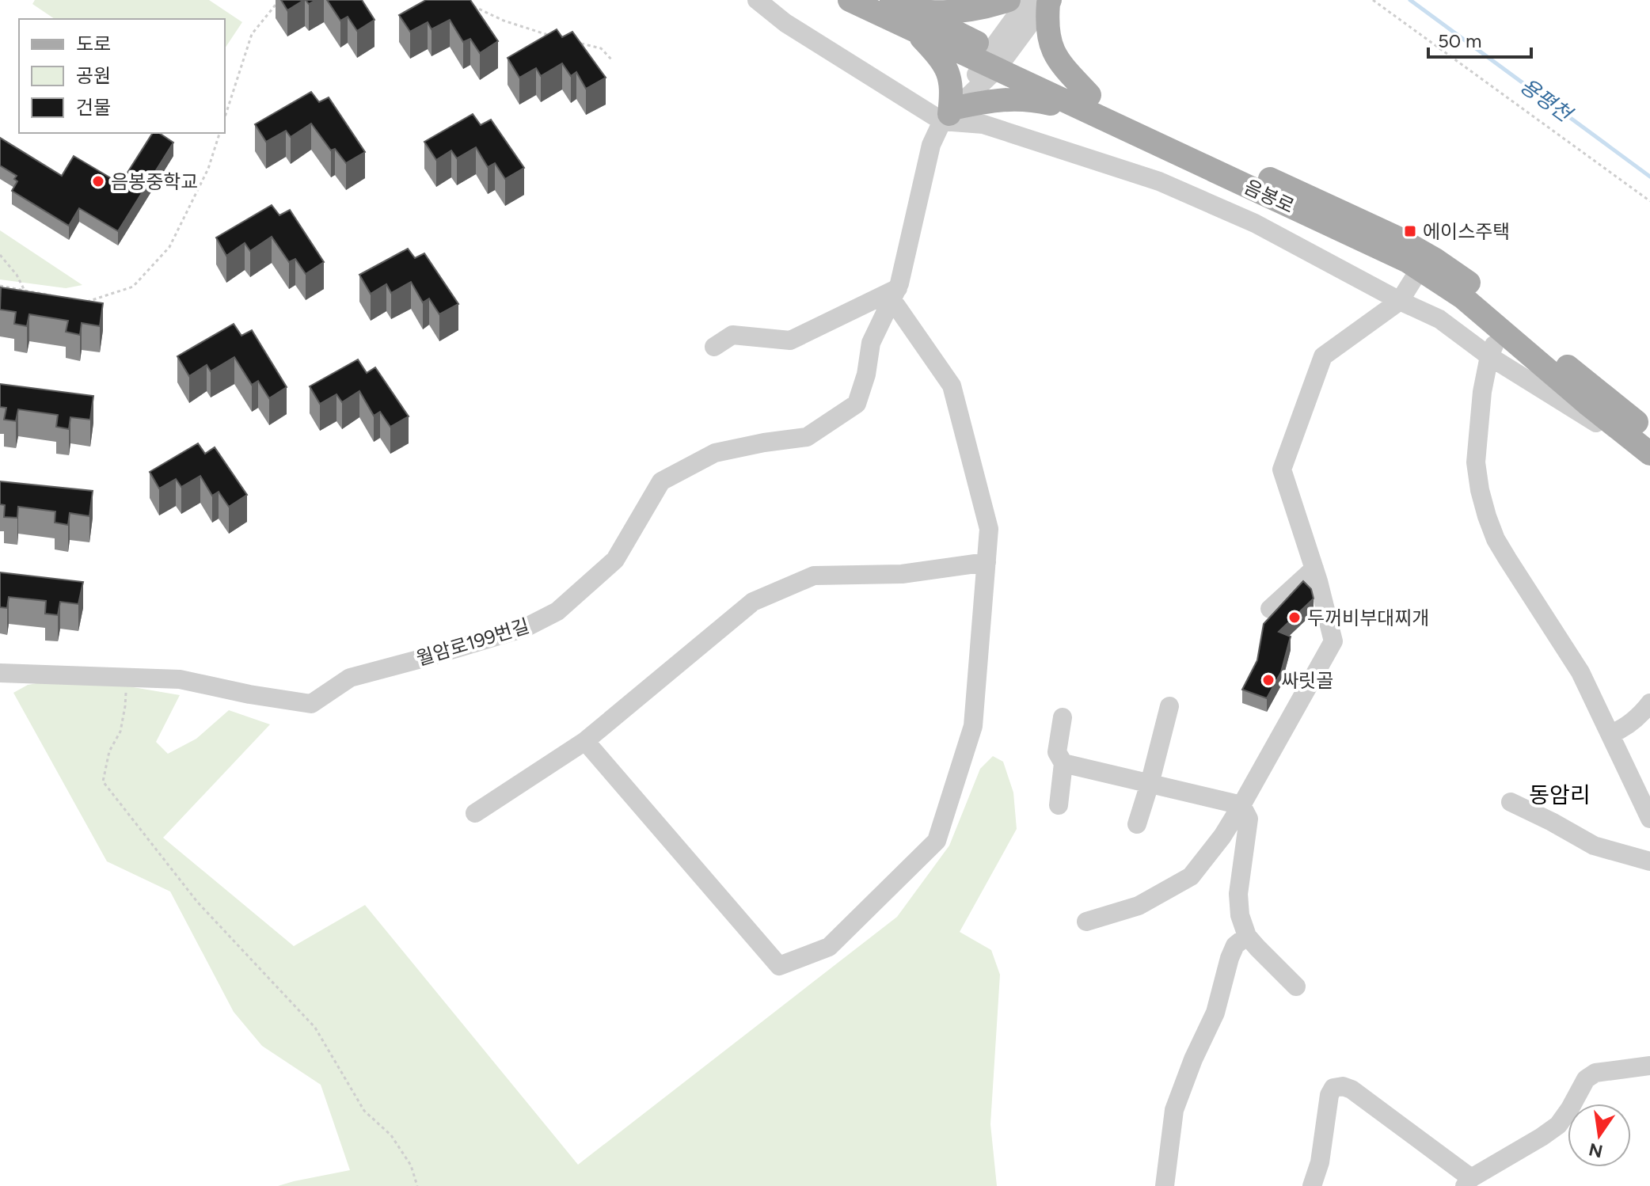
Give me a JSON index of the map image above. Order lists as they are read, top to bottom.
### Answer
{
  "streets": {
    "main road": ["음봉로"],
    "street": ["월암로199번길"]
  },
  "crossings": [
    ["음봉로", "월암로199번길"]
  ],
  "districts": ["동암리"],
  "water": ["용평천"],
  "places": {
    "other": ["음봉중학교", "두꺼비부대찌개", "싸릿골"],
    "transit": ["에이스주택"]
  },
  "legend": ["도로", "공원", "건물"],
  "scale_bar": "50 m",
  "north": "bottom"
}
